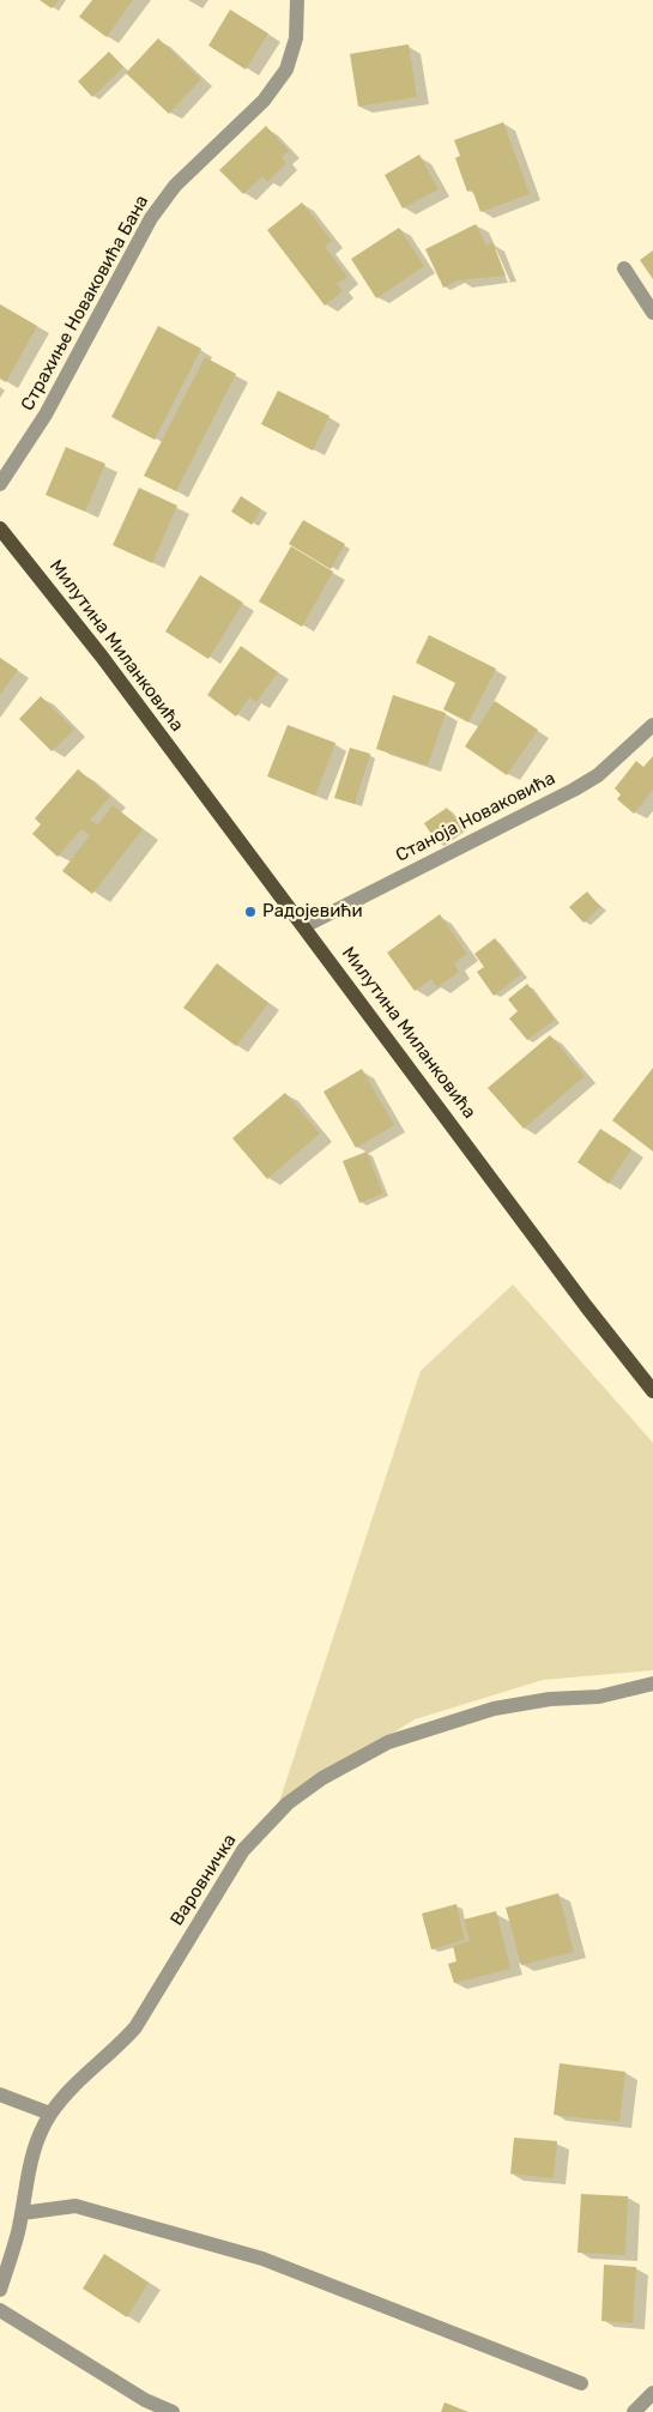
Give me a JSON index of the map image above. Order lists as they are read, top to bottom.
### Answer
{
  "streets": {
    "main road": ["Милутина Миланковића"],
    "street": ["Страхиње Новаковића Бана", "Станоја Новаковића", "Варовничка"]
  },
  "crossings": [
    ["Милутина Миланковића", "Станоја Новаковића"]
  ],
  "places": ["Радојевићи"]
}
